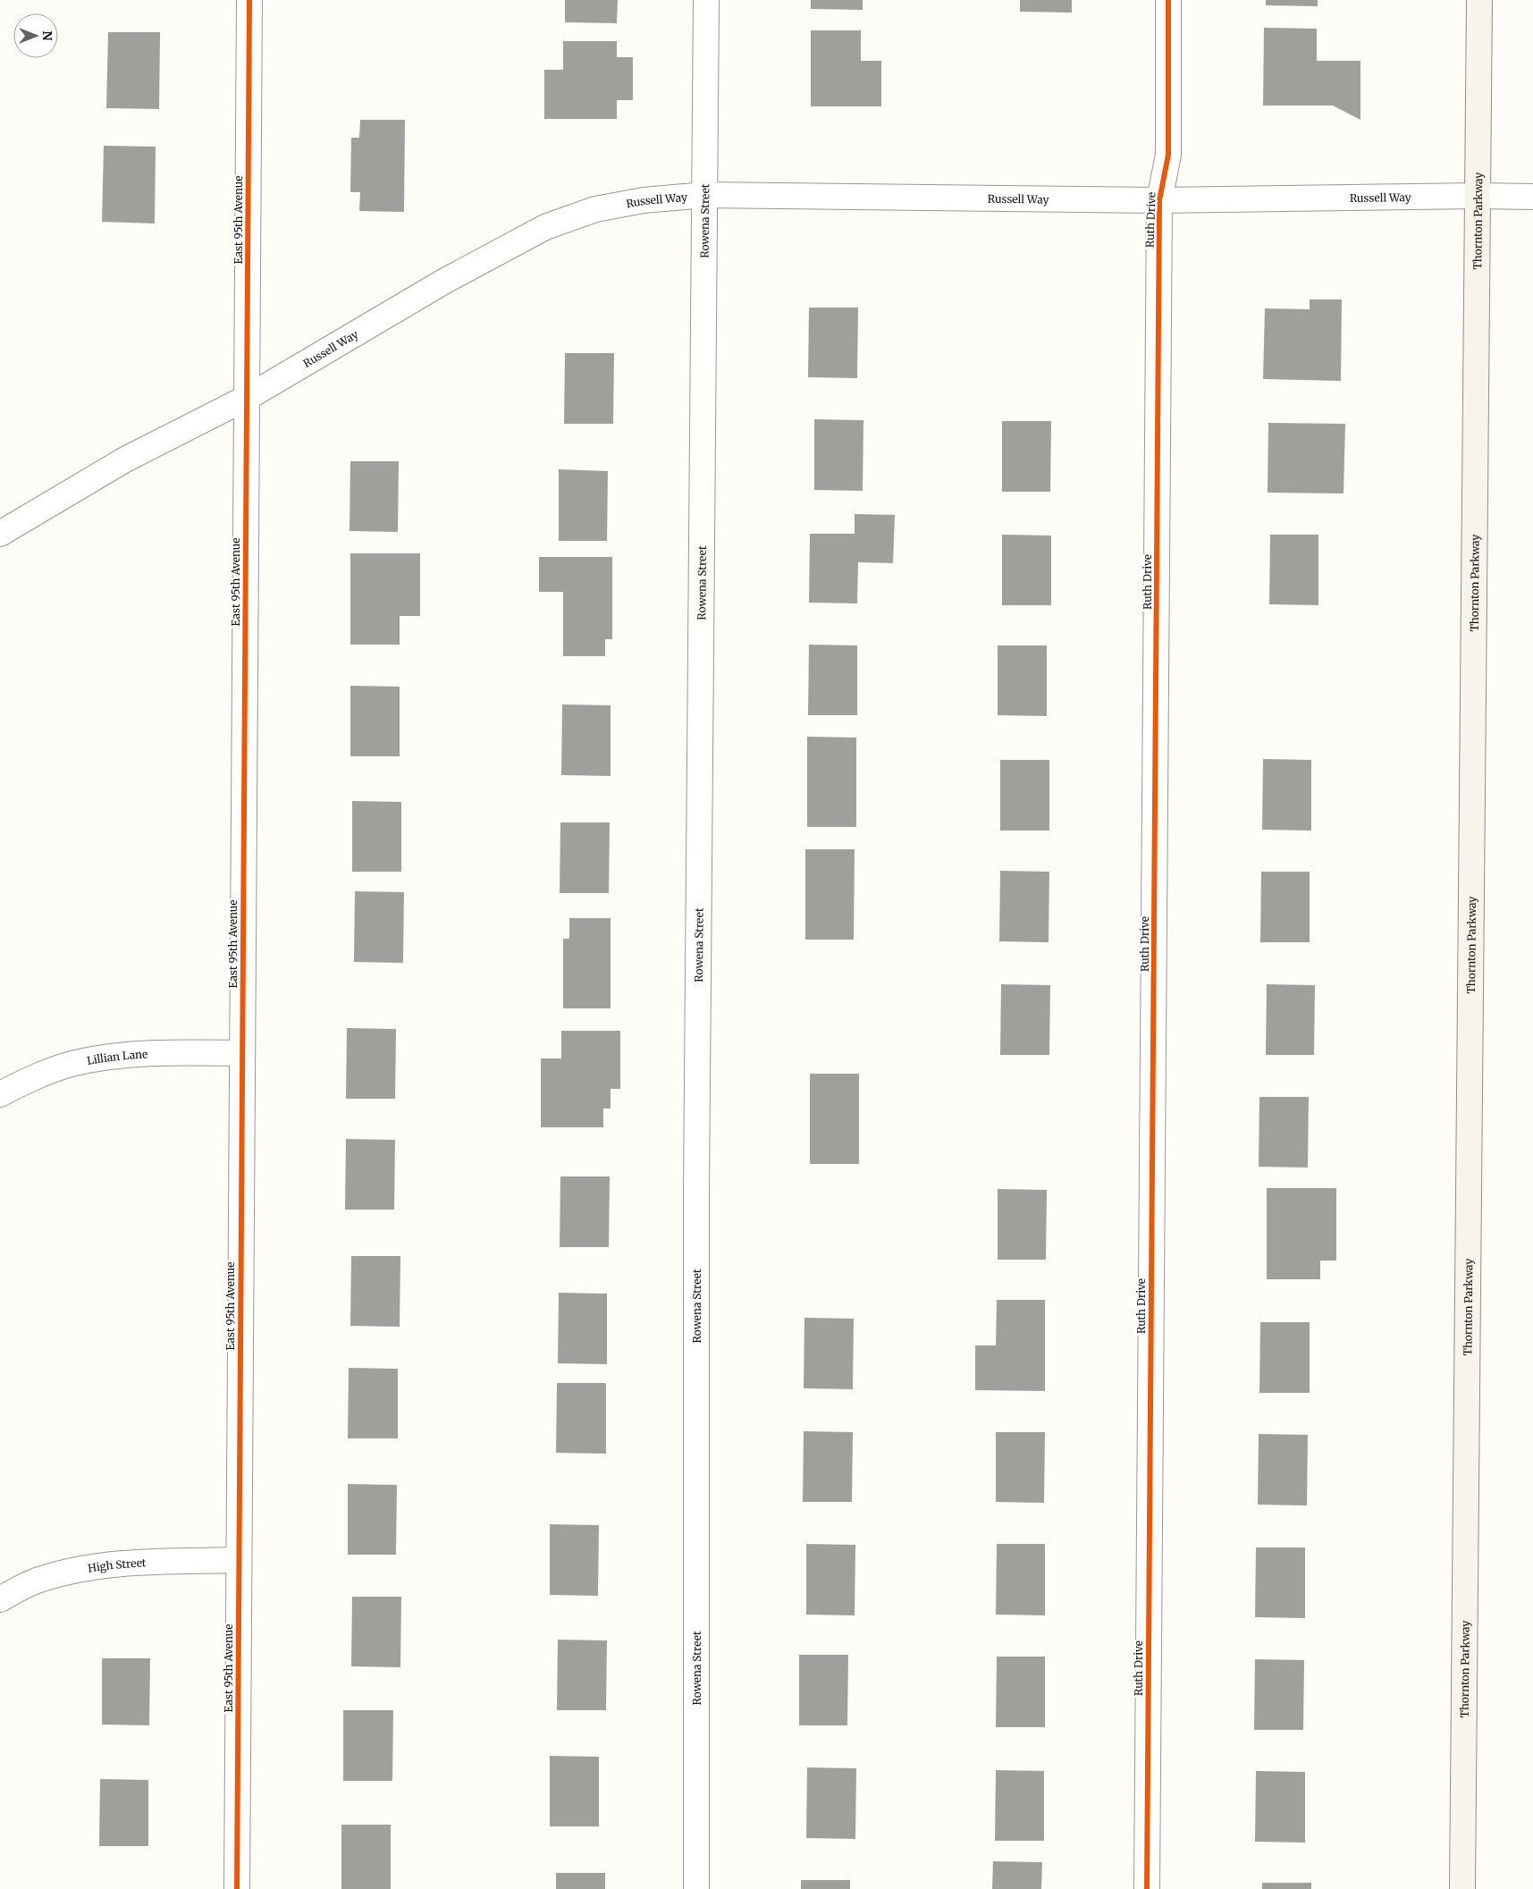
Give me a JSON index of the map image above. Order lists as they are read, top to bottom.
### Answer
{
  "streets": {
    "main road": ["Thornton Parkway"],
    "street": [
      "Russell Way",
      "East 95th Avenue",
      "Ruth Drive",
      "Rowena Street",
      "Lillian Lane",
      "High Street"
    ]
  },
  "crossings": [
    ["Russell Way", "East 95th Avenue"],
    ["Russell Way", "Ruth Drive"],
    ["Russell Way", "Rowena Street"],
    ["Russell Way", "Thornton Parkway"],
    ["East 95th Avenue", "Lillian Lane"],
    ["East 95th Avenue", "High Street"]
  ],
  "north": "right"
}
